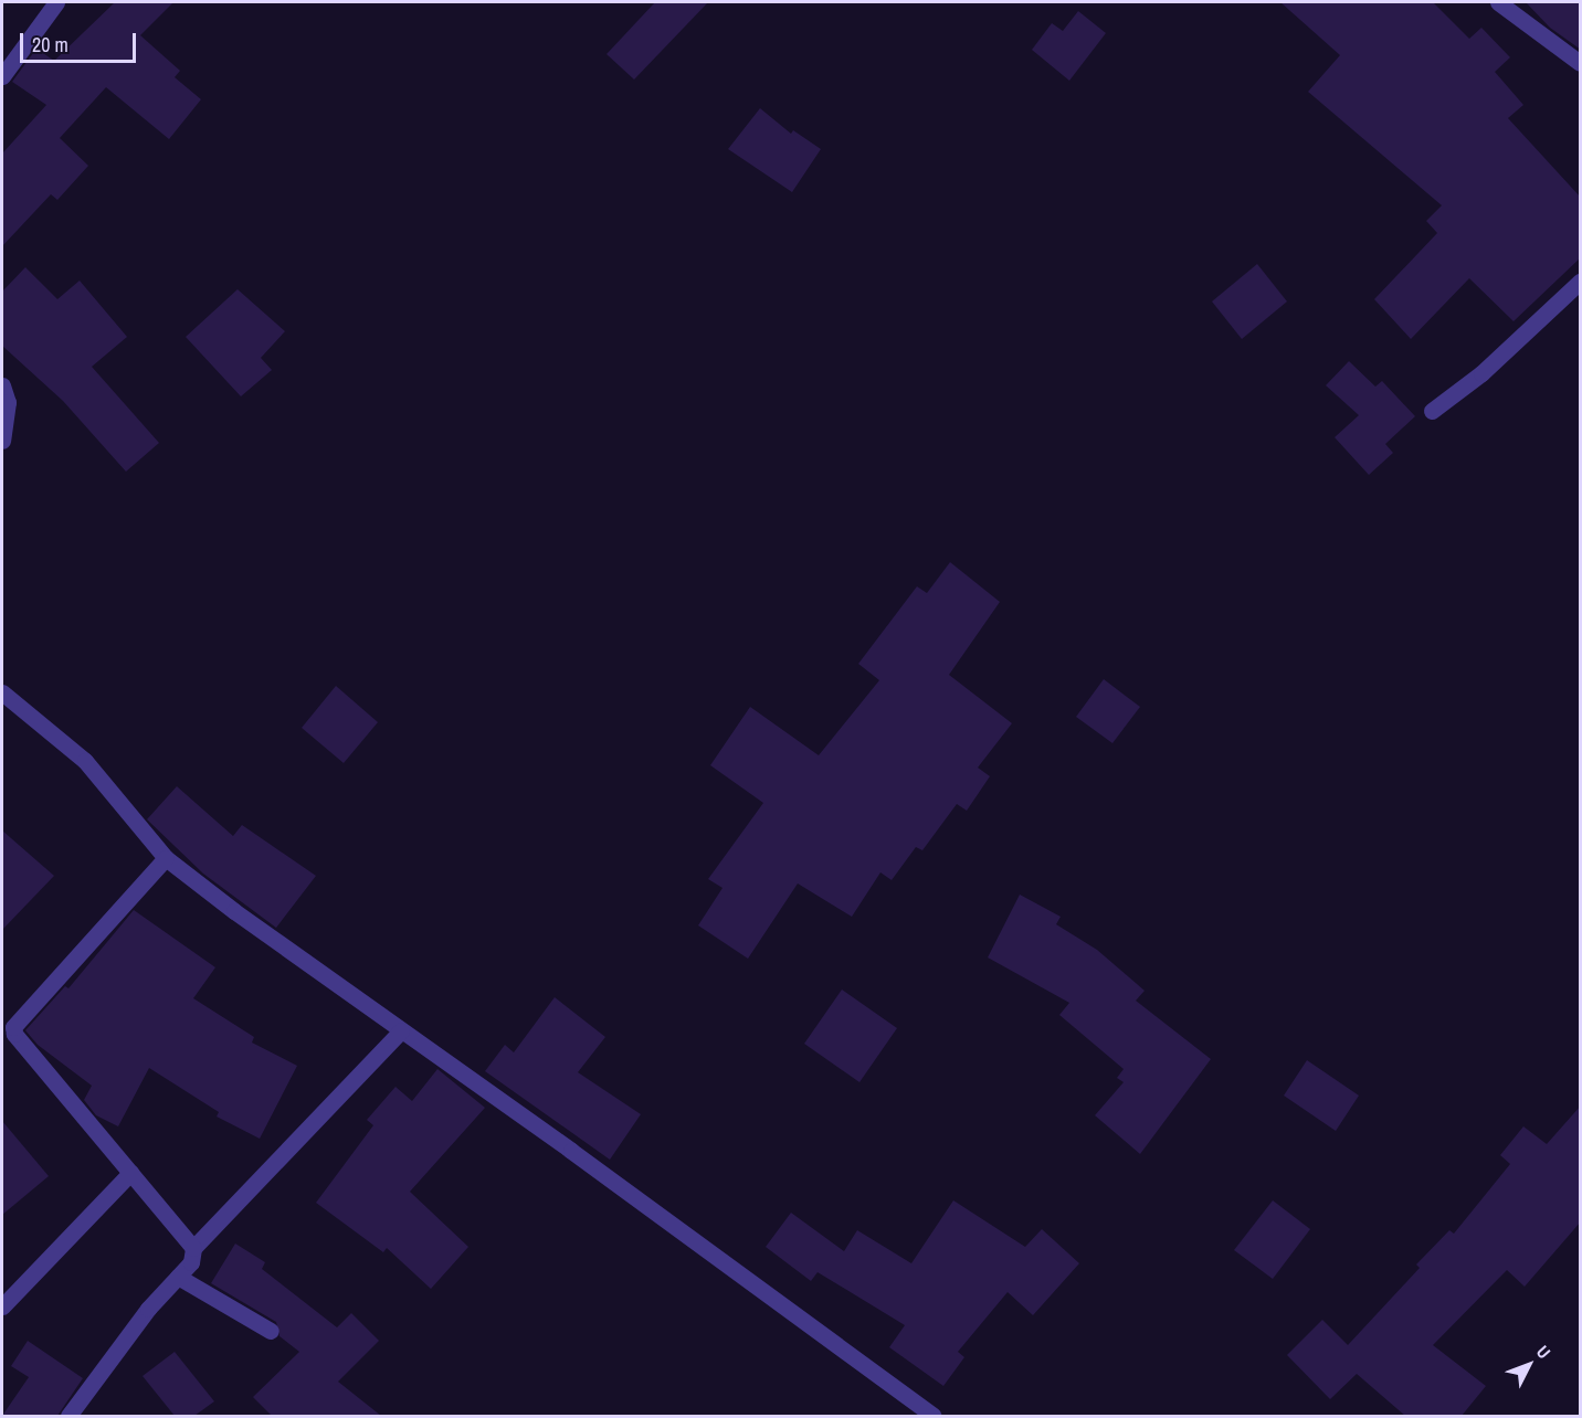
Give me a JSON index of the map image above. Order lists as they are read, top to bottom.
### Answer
{
  "scale_bar": "20 m",
  "north": "top right"
}
